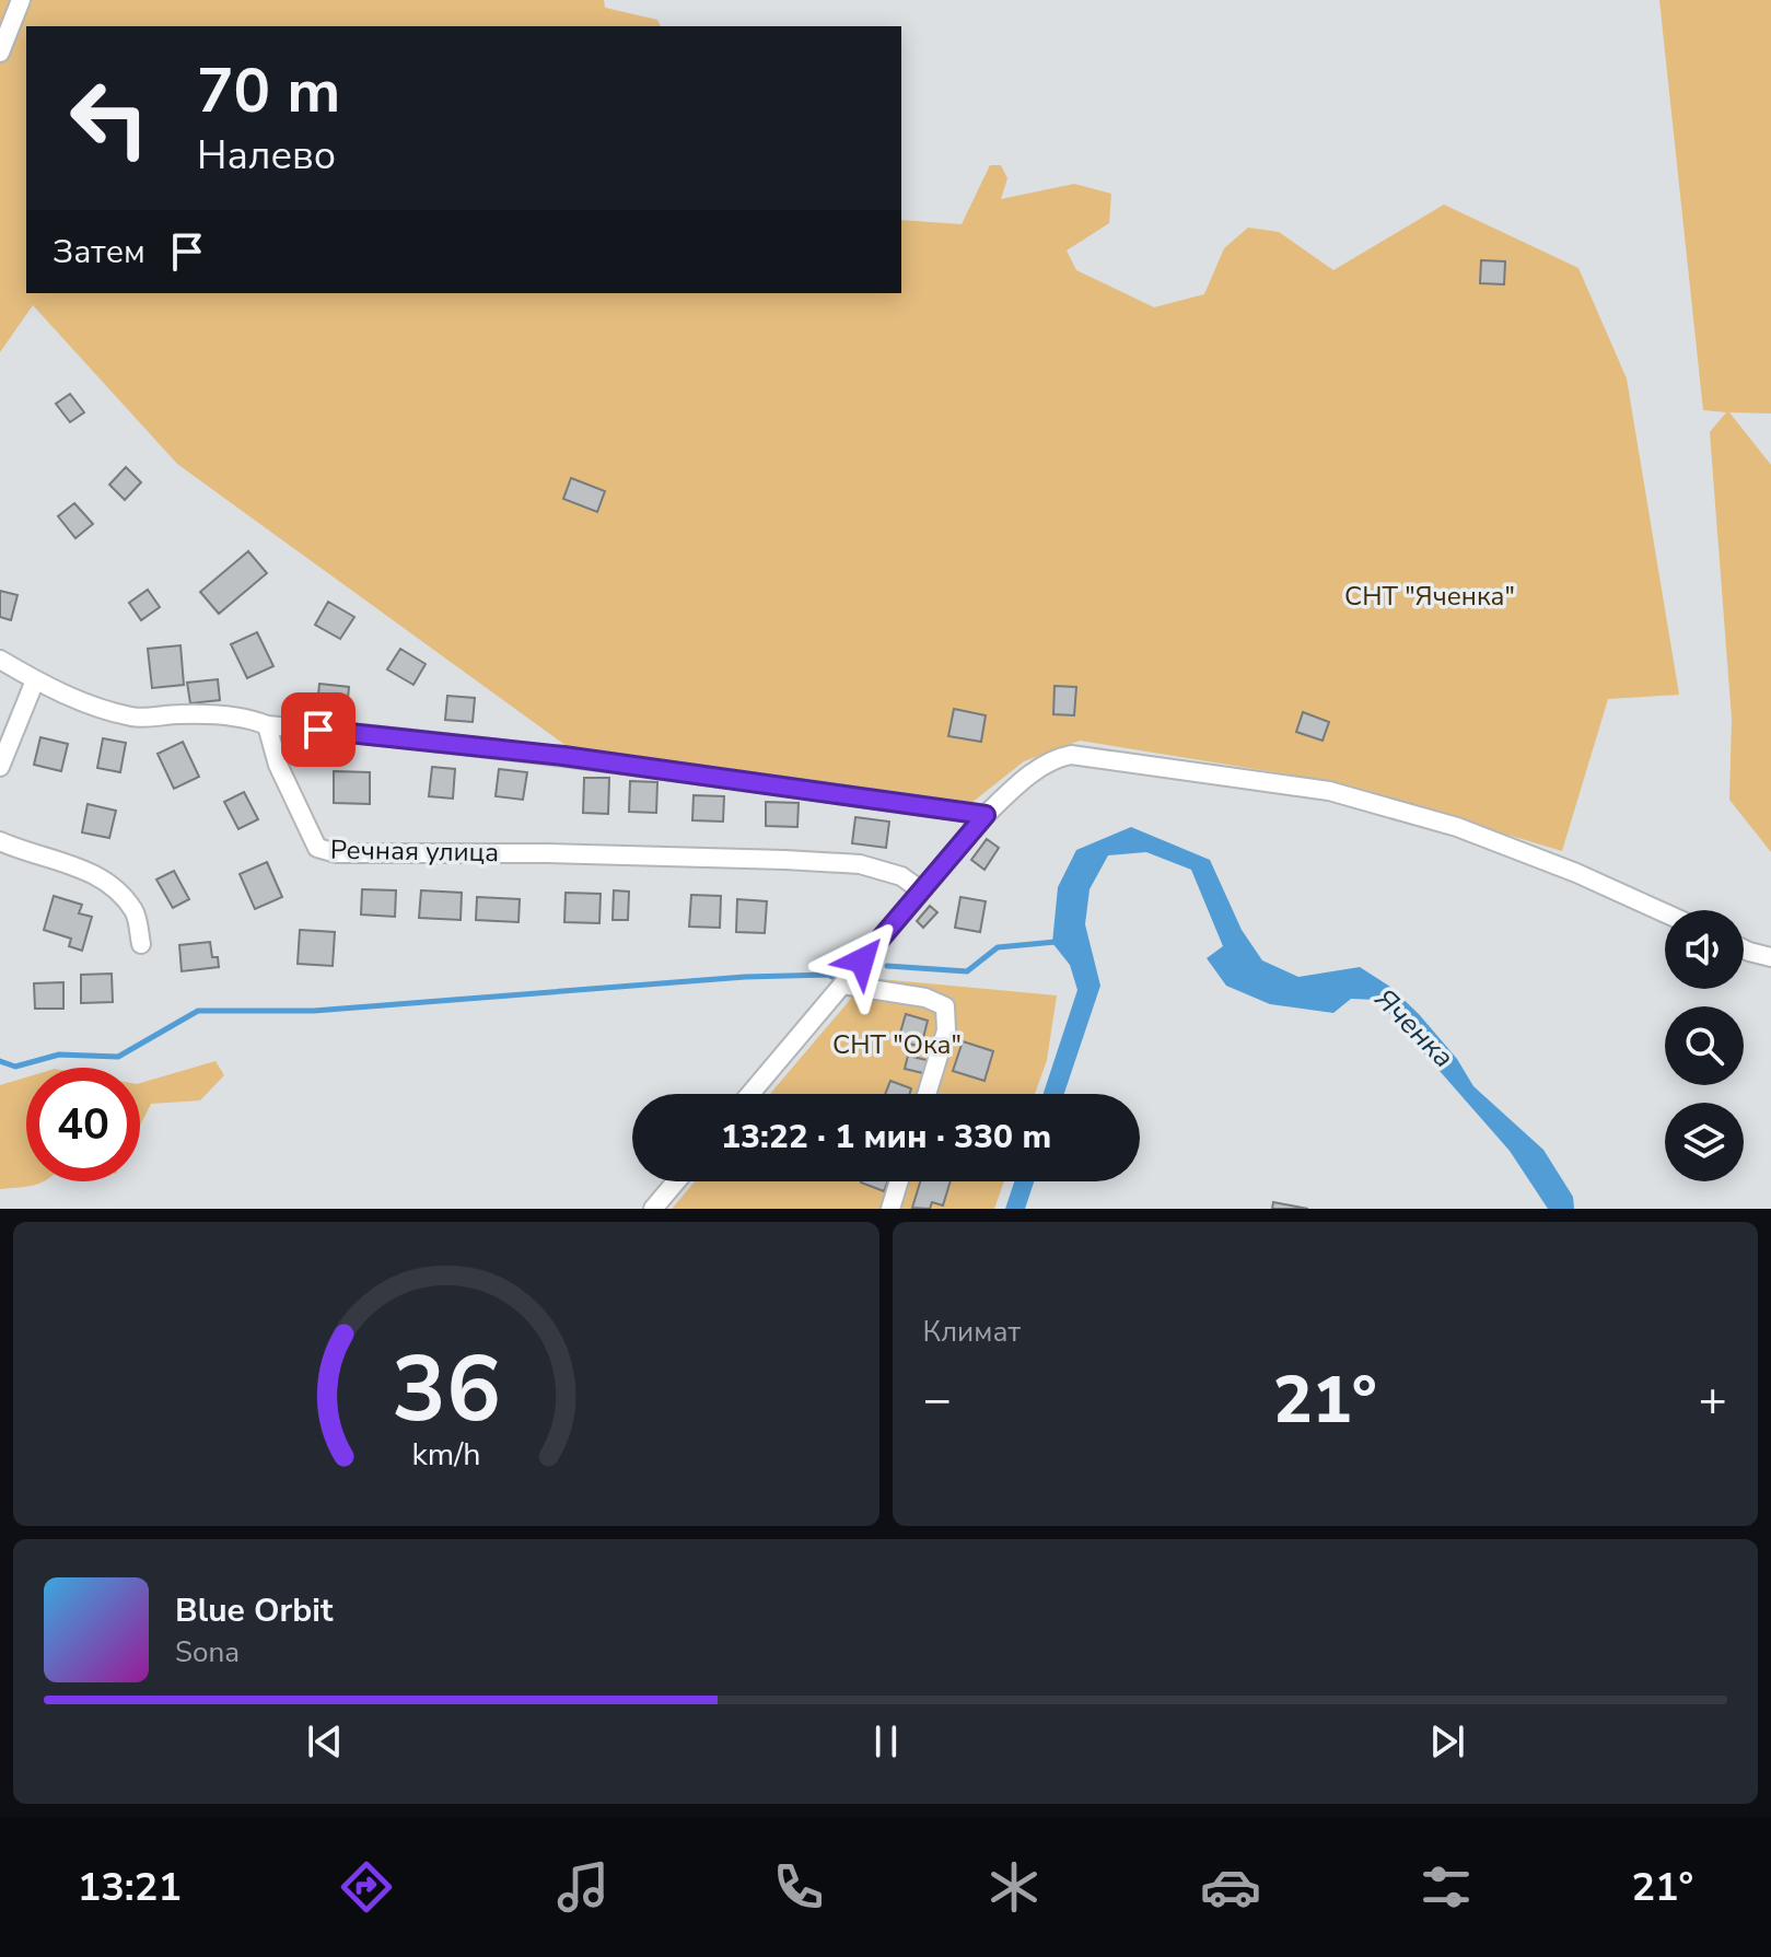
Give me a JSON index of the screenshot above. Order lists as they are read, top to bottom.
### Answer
{
  "streets": {
    "street": ["Речная улица"]
  },
  "water": ["Яченка"],
  "parks": ["СНТ \"Яченка\"", "СНТ \"Ока\""],
  "page": {
    "turn": ["70 m", "Налево"],
    "then": "Затем",
    "limit": "40",
    "trip": "13:22 · 1 мин · 330 m",
    "tile": "Климат",
    "heat": ["−", "21°", "+"],
    "song": ["Blue Orbit", "Sona"],
    "tabs": ["13:21", "21°"],
    "gauge": ["36", "km/h"]
  }
}
